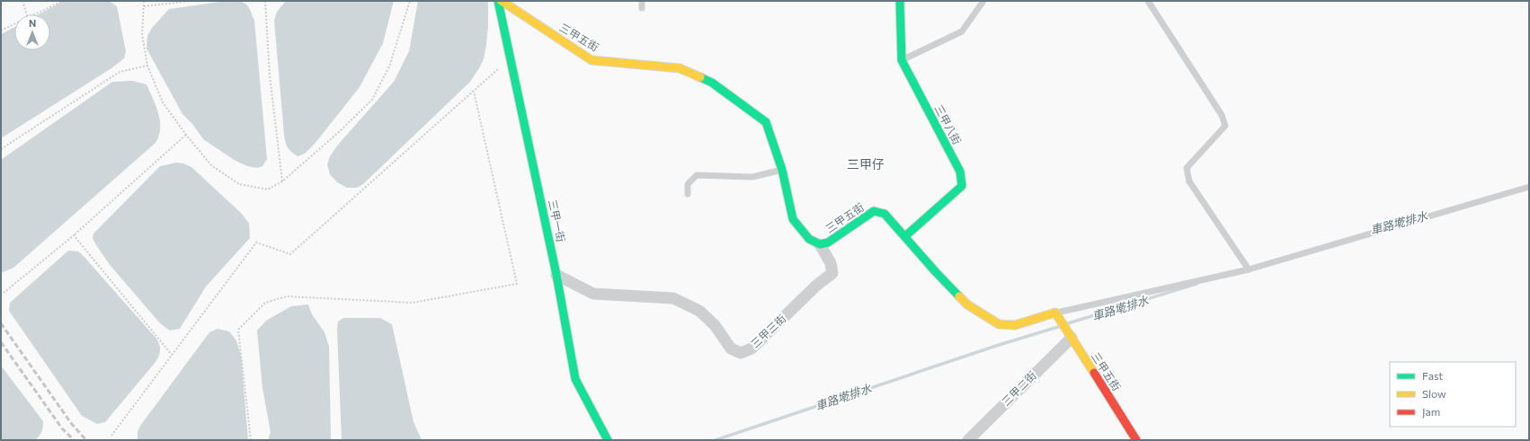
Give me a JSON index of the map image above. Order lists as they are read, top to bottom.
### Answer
{
  "streets": {
    "street": [
      "三甲五街",
      "三甲八街",
      "三甲一街",
      "三甲三街",
      "三甲二街"
    ]
  },
  "crossings": [
    ["三甲五街", "三甲八街"],
    ["三甲五街", "三甲三街"],
    ["三甲五街", "三甲二街"],
    ["三甲一街", "三甲三街"]
  ],
  "districts": ["三甲仔"],
  "water": ["車路墘排水"],
  "legend": ["Fast", "Slow", "Jam"],
  "north": "top"
}
